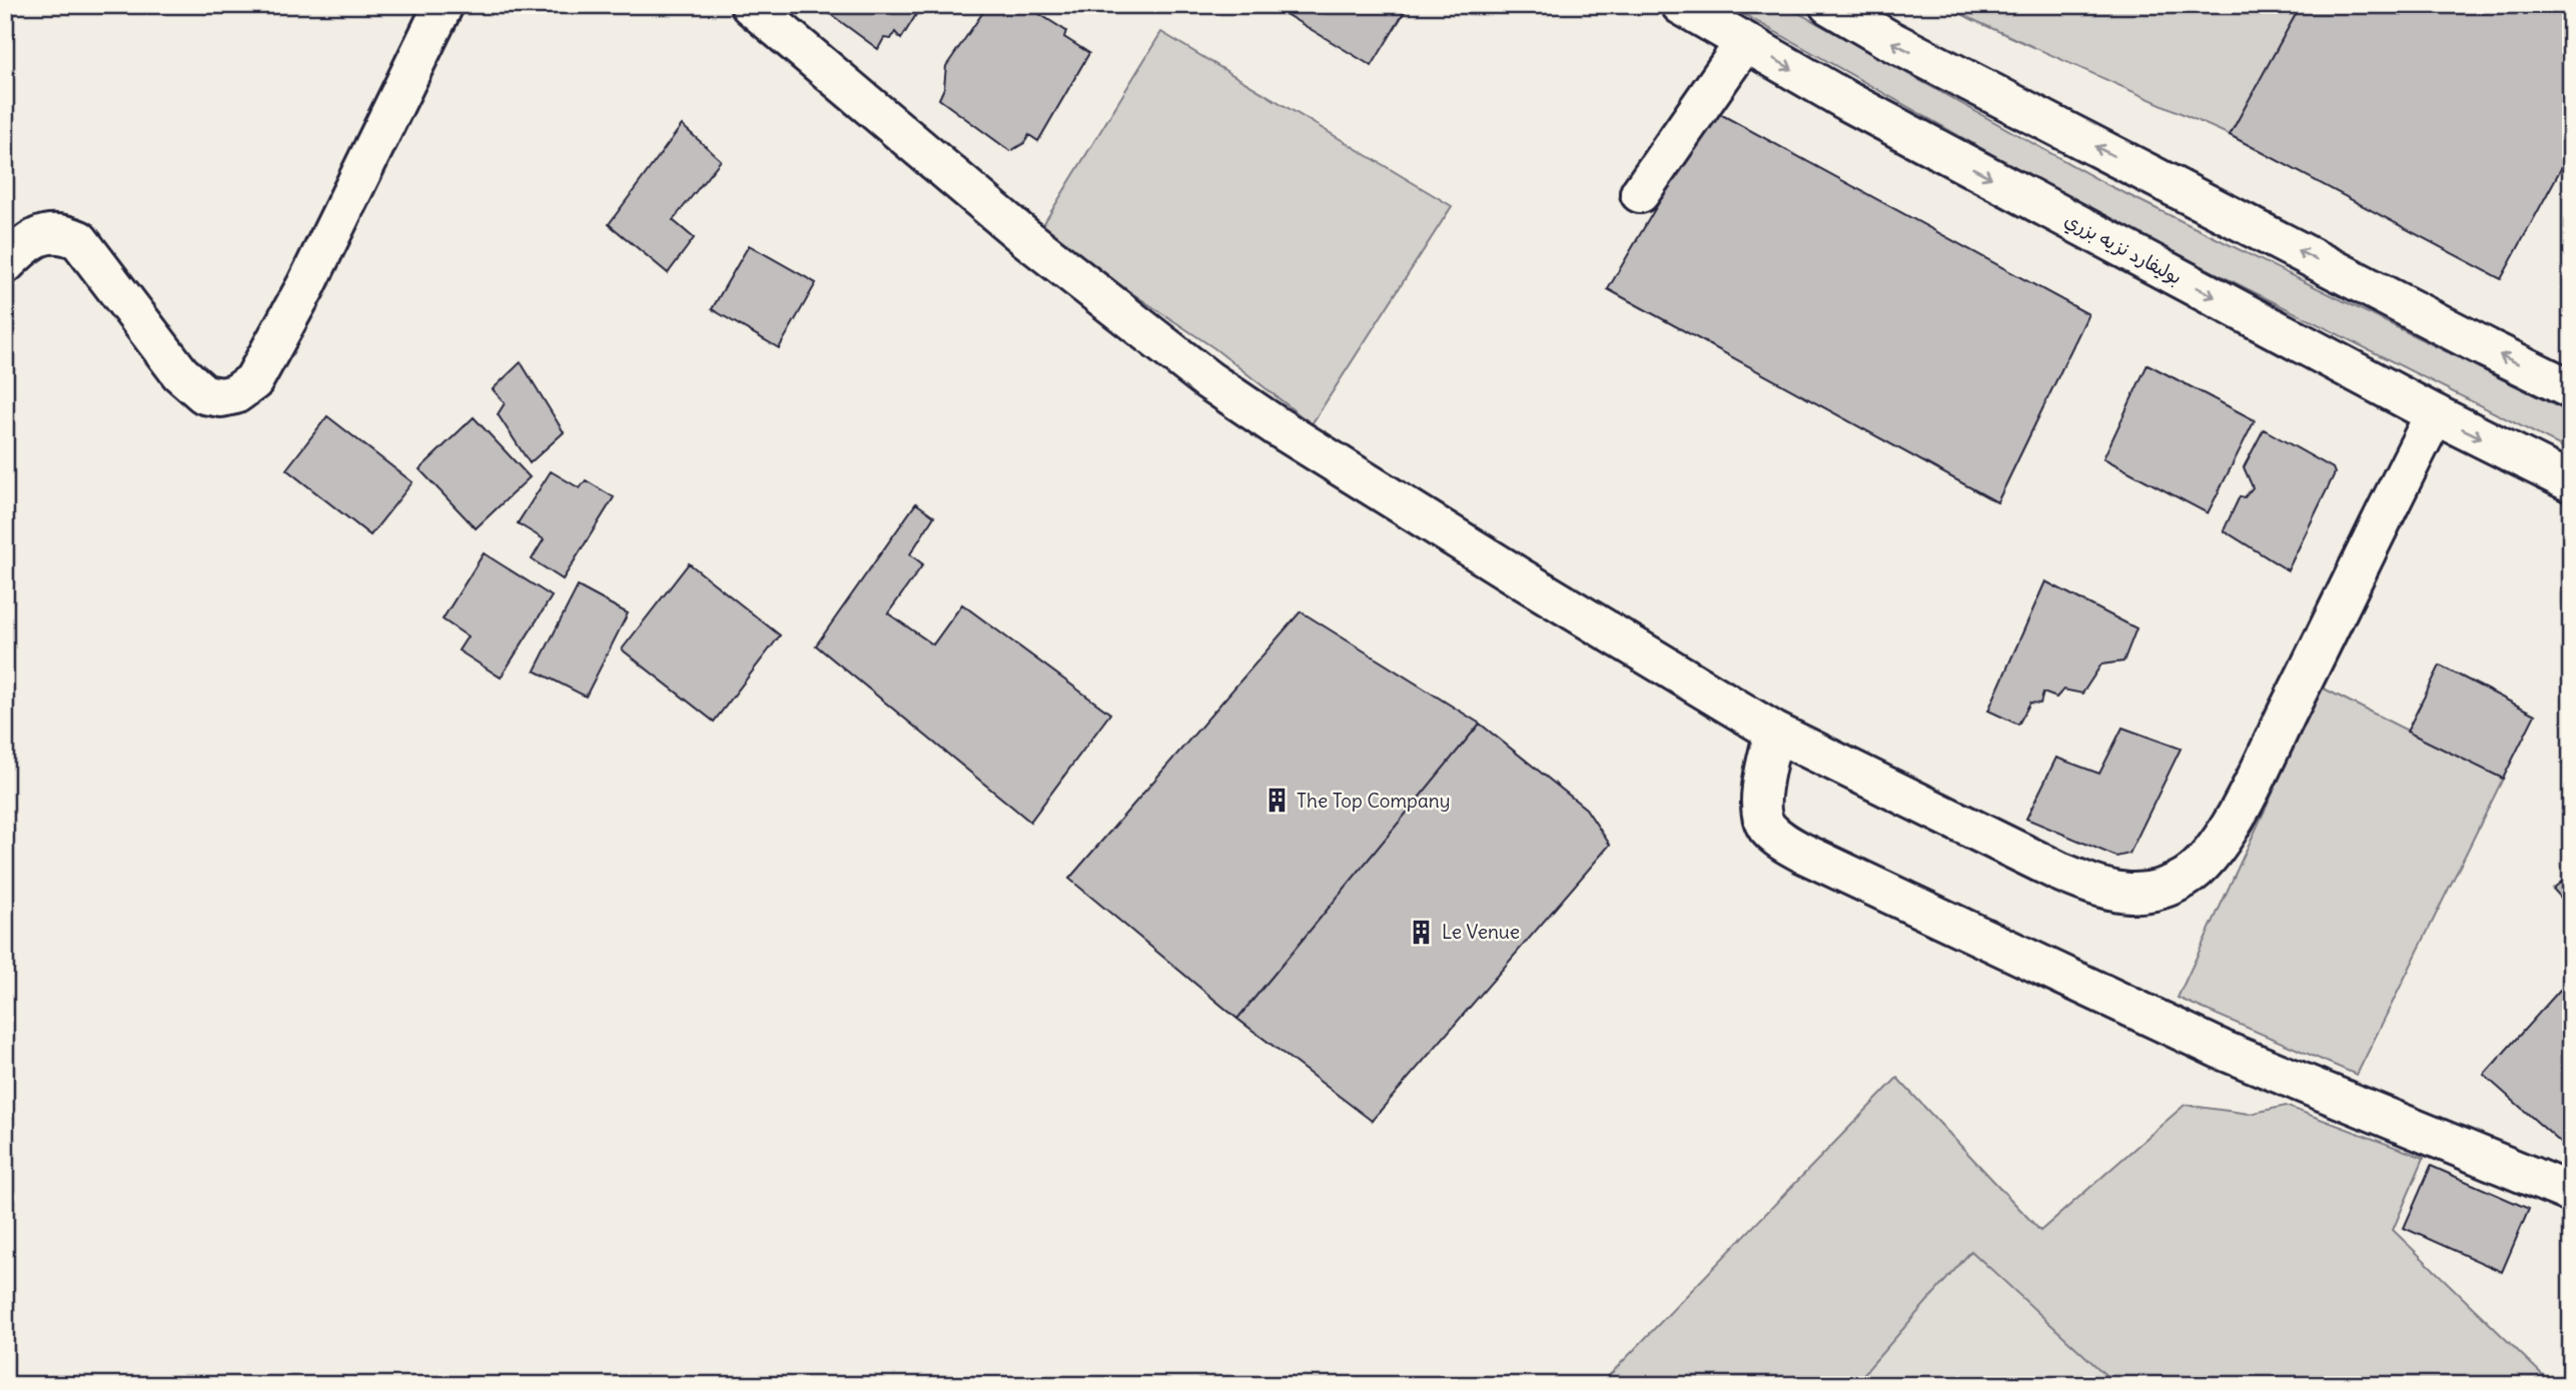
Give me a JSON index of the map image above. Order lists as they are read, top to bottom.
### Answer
{
  "streets": {
    "main road": ["بوليفارد نزيه بزري"]
  },
  "places": {
    "building": ["The Top Company", "Le Venue"]
  }
}
